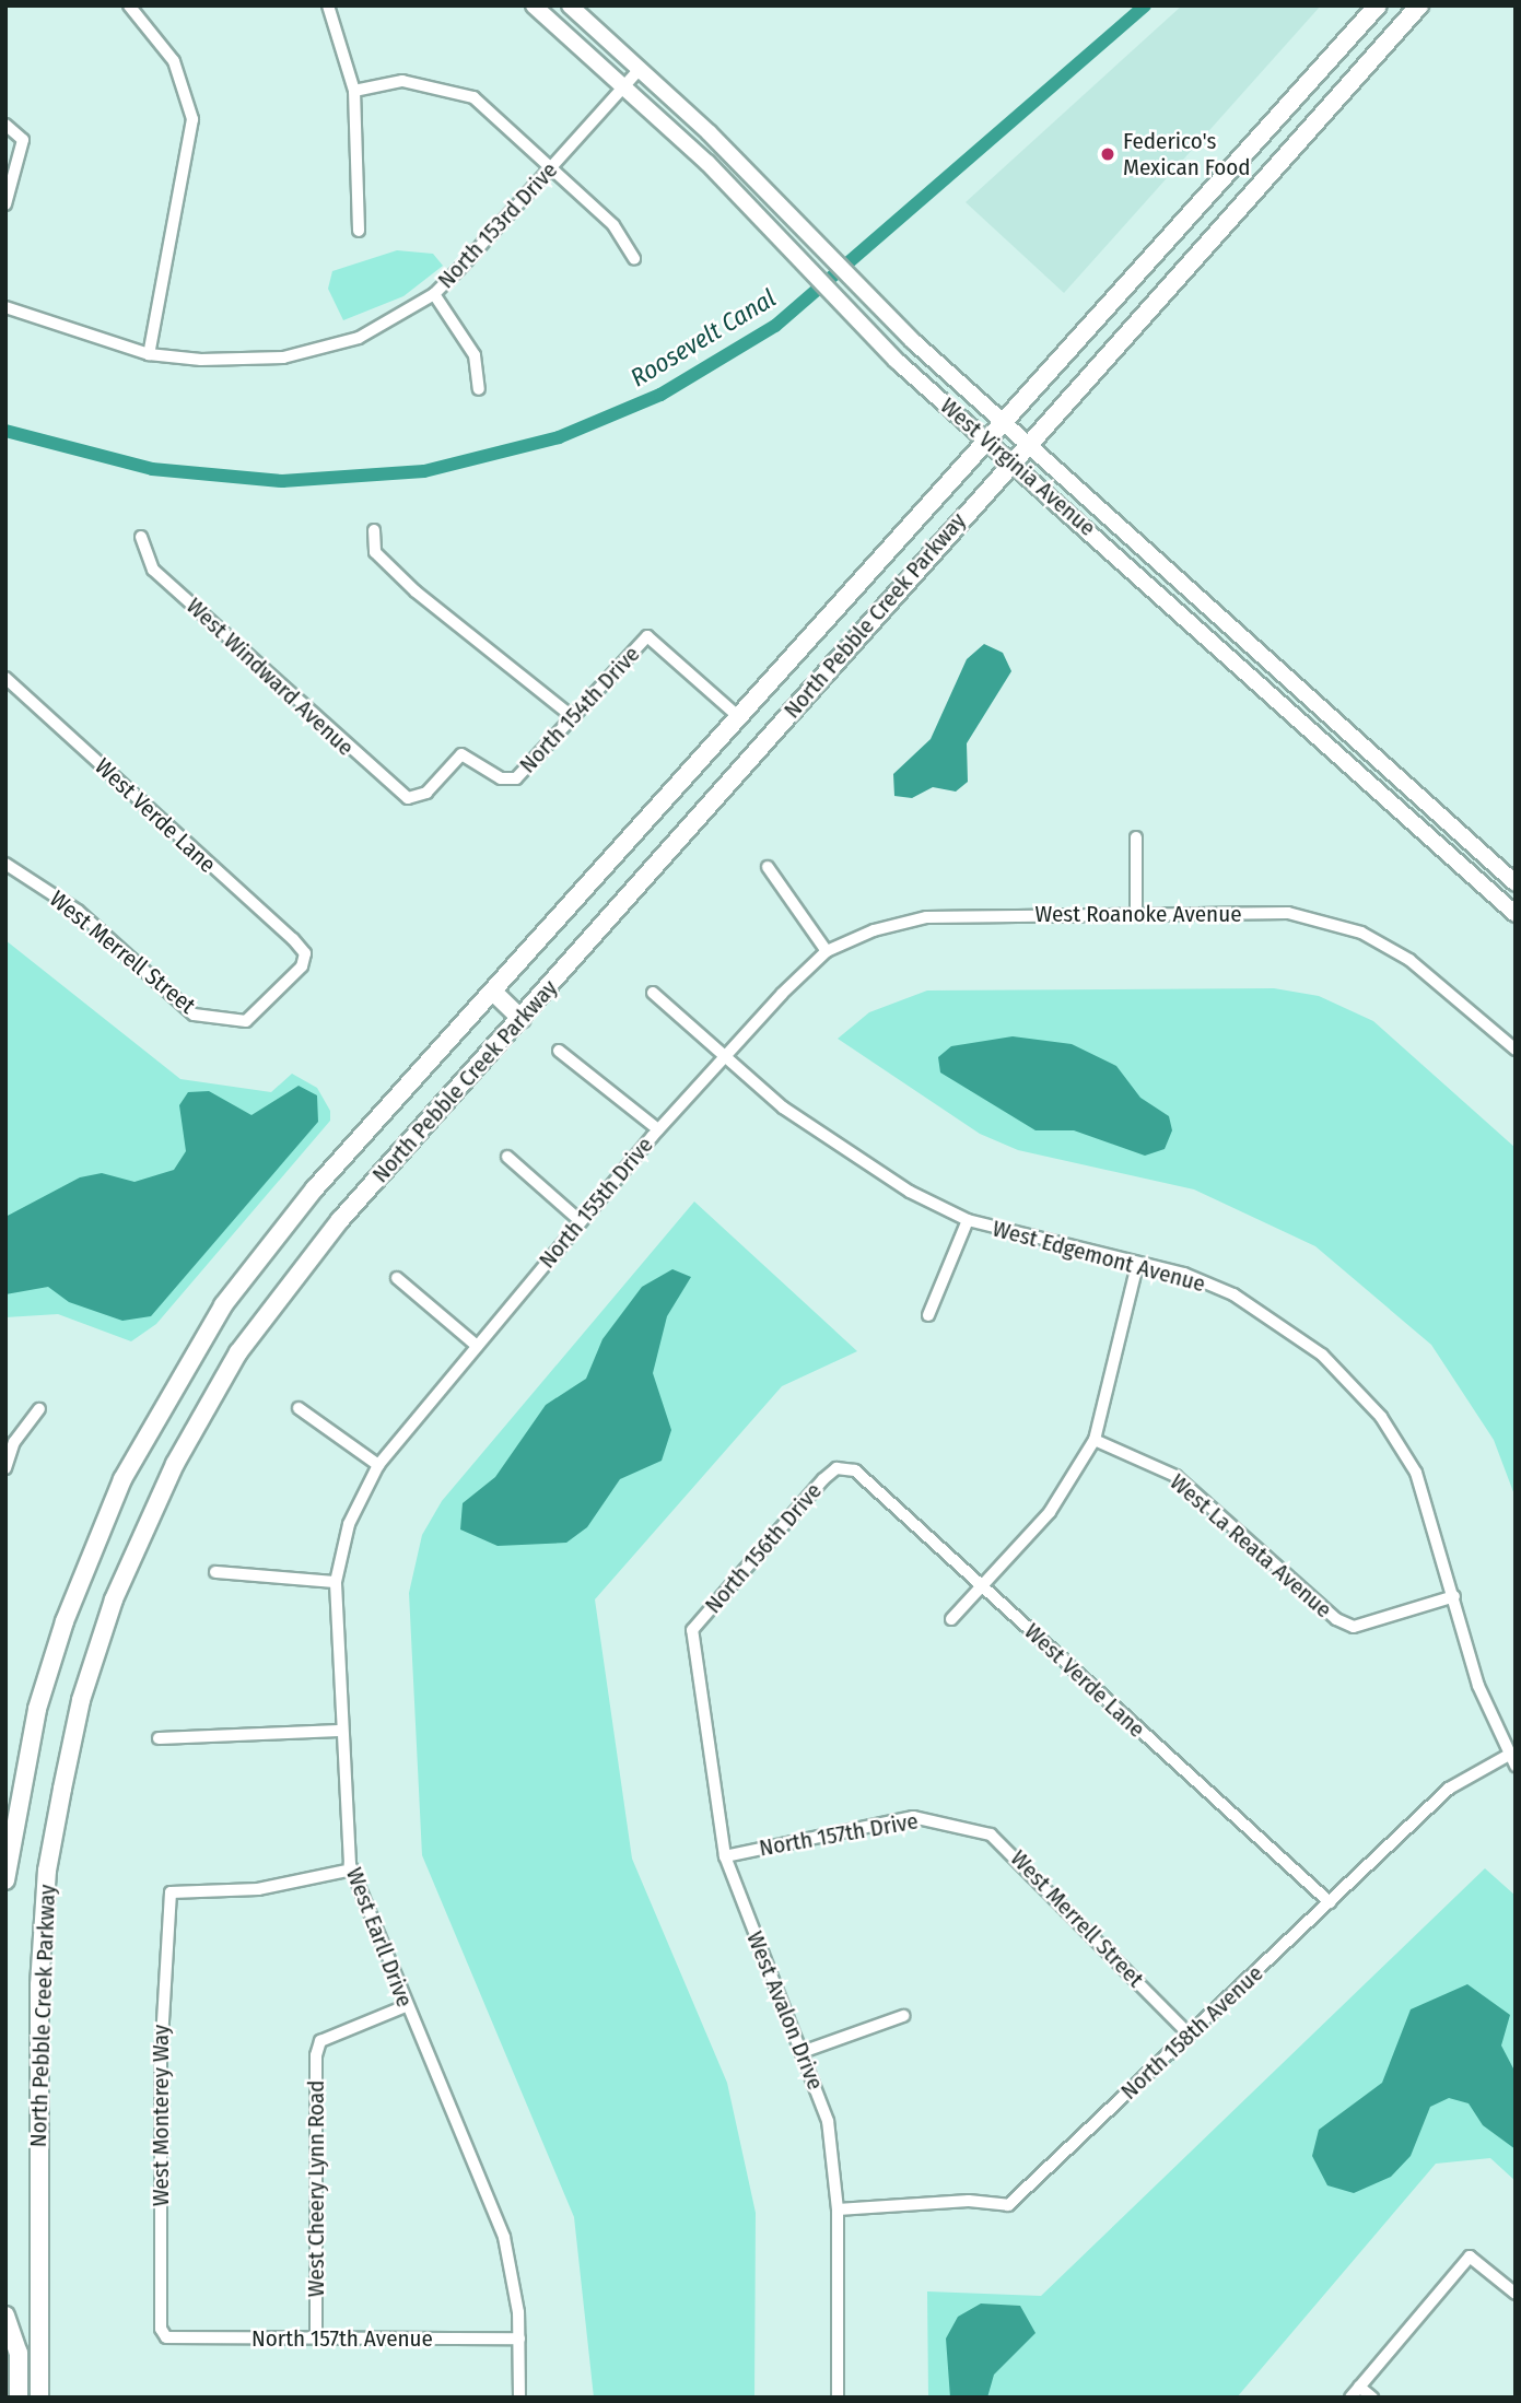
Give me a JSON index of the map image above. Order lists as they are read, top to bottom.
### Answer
{
  "streets": {
    "main road": ["West Virginia Avenue", "North Pebble Creek Parkway"],
    "street": [
      "North 153rd Drive",
      "West Windward Avenue",
      "North 154th Drive",
      "West Verde Lane",
      "West Roanoke Avenue",
      "West Merrell Street",
      "North 155th Drive",
      "West Edgemont Avenue",
      "West La Reata Avenue",
      "North 156th Drive",
      "North 157th Drive",
      "West Earll Drive",
      "West Avalon Drive",
      "North 158th Avenue",
      "West Monterey Way",
      "West Cheery Lynn Road",
      "North 157th Avenue"
    ]
  },
  "crossings": [
    ["North 153rd Drive", "West Virginia Avenue"],
    ["West Virginia Avenue", "North Pebble Creek Parkway"],
    ["North Pebble Creek Parkway", "North 154th Drive"],
    ["West Windward Avenue", "North 154th Drive"],
    ["West Verde Lane", "West Merrell Street"],
    ["West Verde Lane", "North 156th Drive"],
    ["West Verde Lane", "North 158th Avenue"],
    ["West Roanoke Avenue", "North 155th Drive"],
    ["West Merrell Street", "North 157th Drive"],
    ["West Merrell Street", "North 158th Avenue"],
    ["North 155th Drive", "West Edgemont Avenue"],
    ["North 155th Drive", "West Earll Drive"],
    ["West Edgemont Avenue", "West La Reata Avenue"],
    ["West Edgemont Avenue", "North 158th Avenue"],
    ["North 156th Drive", "West Avalon Drive"],
    ["North 157th Drive", "West Avalon Drive"],
    ["West Earll Drive", "West Monterey Way"],
    ["West Earll Drive", "West Cheery Lynn Road"],
    ["West Earll Drive", "North 157th Avenue"],
    ["West Avalon Drive", "North 158th Avenue"],
    ["West Monterey Way", "North 157th Avenue"],
    ["West Cheery Lynn Road", "North 157th Avenue"]
  ],
  "water": ["Roosevelt Canal"],
  "places": ["Federico's Mexican Food"]
}
